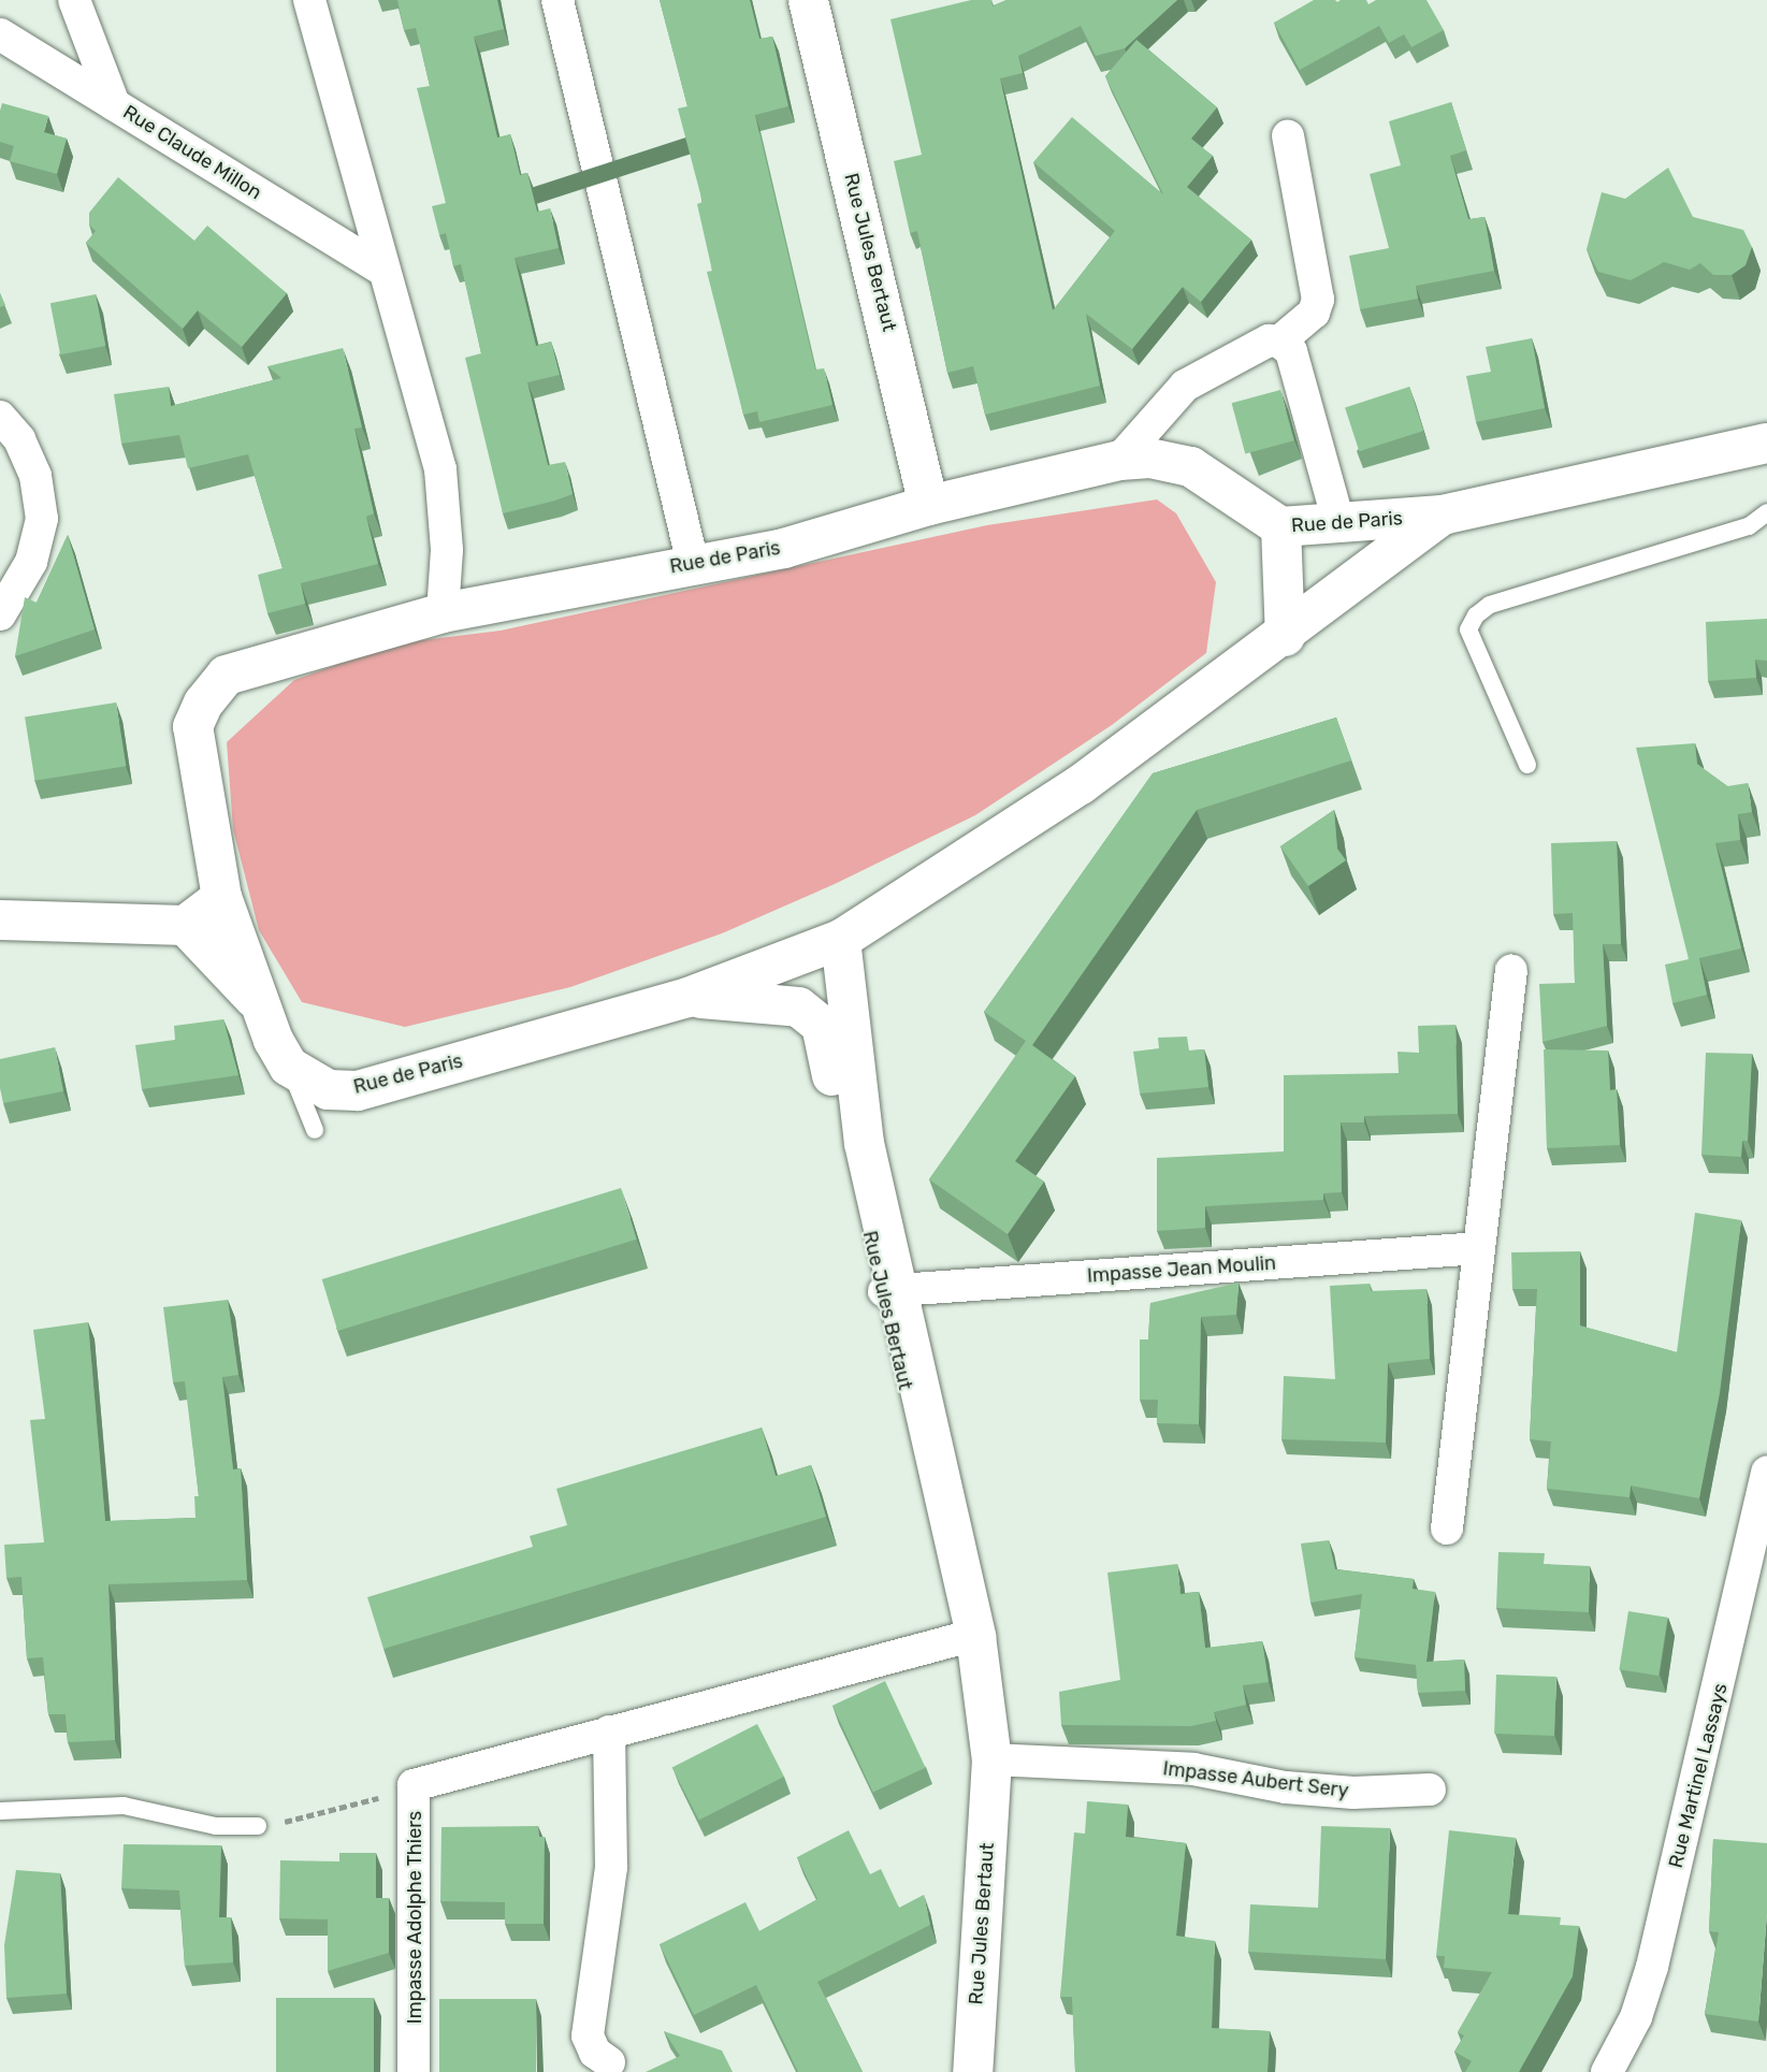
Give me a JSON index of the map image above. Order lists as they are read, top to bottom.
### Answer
{
  "streets": {
    "street": [
      "Rue Claude Millon",
      "Rue Jules Bertaut",
      "Rue de Paris",
      "Impasse Jean Moulin",
      "Rue Martinel Lassays",
      "Impasse Aubert Sery",
      "Impasse Adolphe Thiers"
    ]
  },
  "crossings": [
    ["Rue Jules Bertaut", "Rue de Paris"],
    ["Rue Jules Bertaut", "Impasse Jean Moulin"],
    ["Rue Jules Bertaut", "Impasse Aubert Sery"],
    ["Rue Jules Bertaut", "Impasse Adolphe Thiers"]
  ]
}
